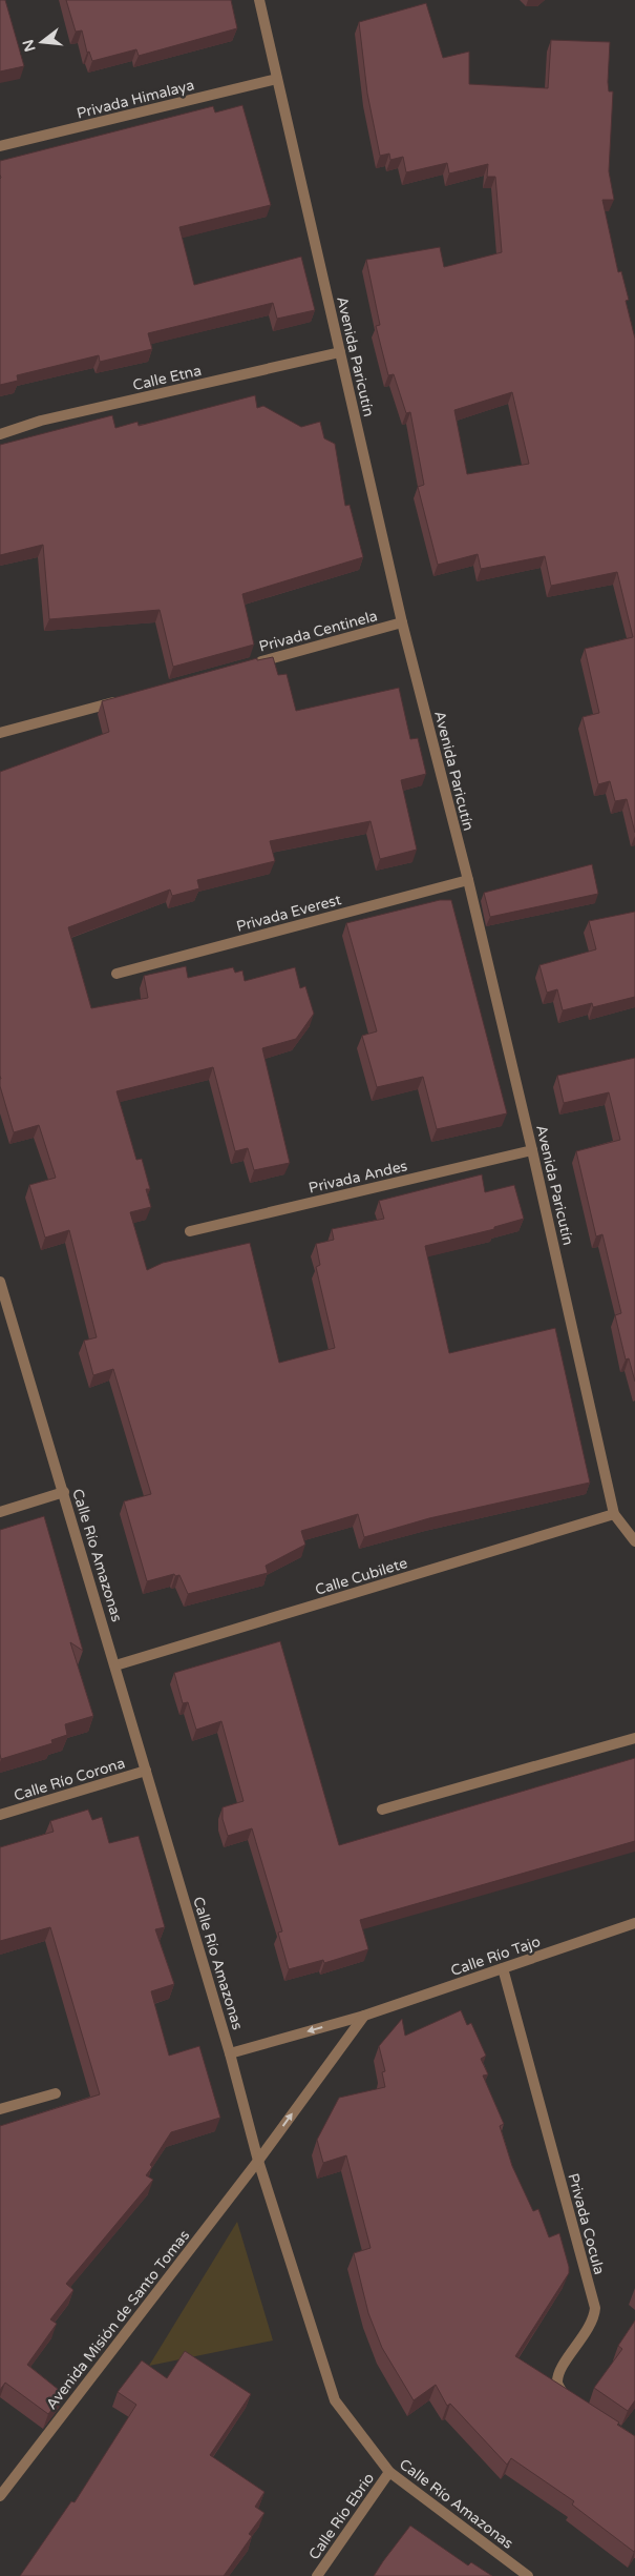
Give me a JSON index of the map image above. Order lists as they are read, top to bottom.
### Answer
{
  "streets": {
    "street": [
      "Privada Himalaya",
      "Avenida Paricutín",
      "Calle Etna",
      "Privada Centinela",
      "Privada Everest",
      "Privada Andes",
      "Calle Río Amazonas",
      "Calle Cubilete",
      "Calle Río Corona",
      "Calle Río Tajo",
      "Privada Cocula",
      "Avenida Misión de Santo Tomas",
      "Calle Río Ebrio"
    ]
  },
  "crossings": [
    ["Privada Himalaya", "Avenida Paricutín"],
    ["Avenida Paricutín", "Calle Etna"],
    ["Avenida Paricutín", "Privada Centinela"],
    ["Avenida Paricutín", "Privada Everest"],
    ["Avenida Paricutín", "Privada Andes"],
    ["Avenida Paricutín", "Calle Cubilete"],
    ["Calle Río Amazonas", "Calle Cubilete"],
    ["Calle Río Amazonas", "Calle Río Corona"],
    ["Calle Río Amazonas", "Calle Río Tajo"],
    ["Calle Río Amazonas", "Avenida Misión de Santo Tomas"],
    ["Calle Río Amazonas", "Calle Río Ebrio"],
    ["Calle Río Tajo", "Privada Cocula"]
  ],
  "north": "left"
}
